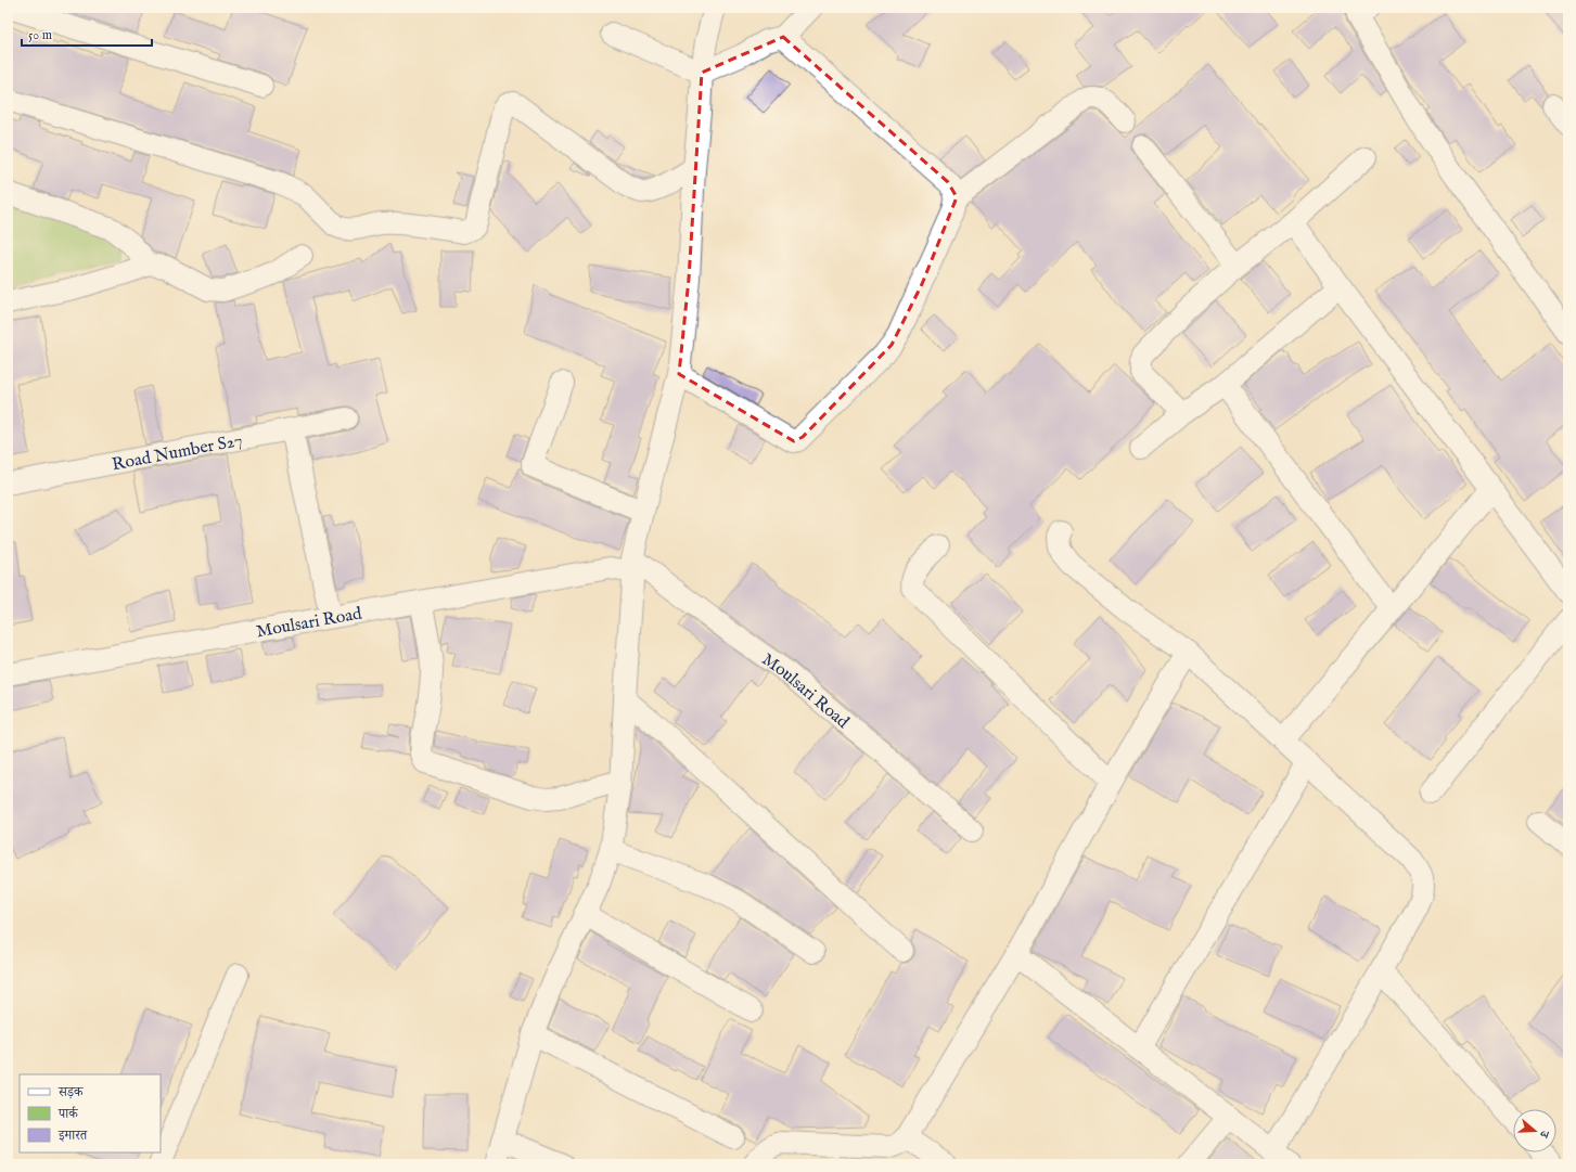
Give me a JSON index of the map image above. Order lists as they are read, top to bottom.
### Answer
{
  "streets": {
    "street": ["Road Number S27", "Moulsari Road"]
  },
  "legend": ["सड़क", "पार्क", "इमारत"],
  "scale_bar": "50 m",
  "north": "right"
}
